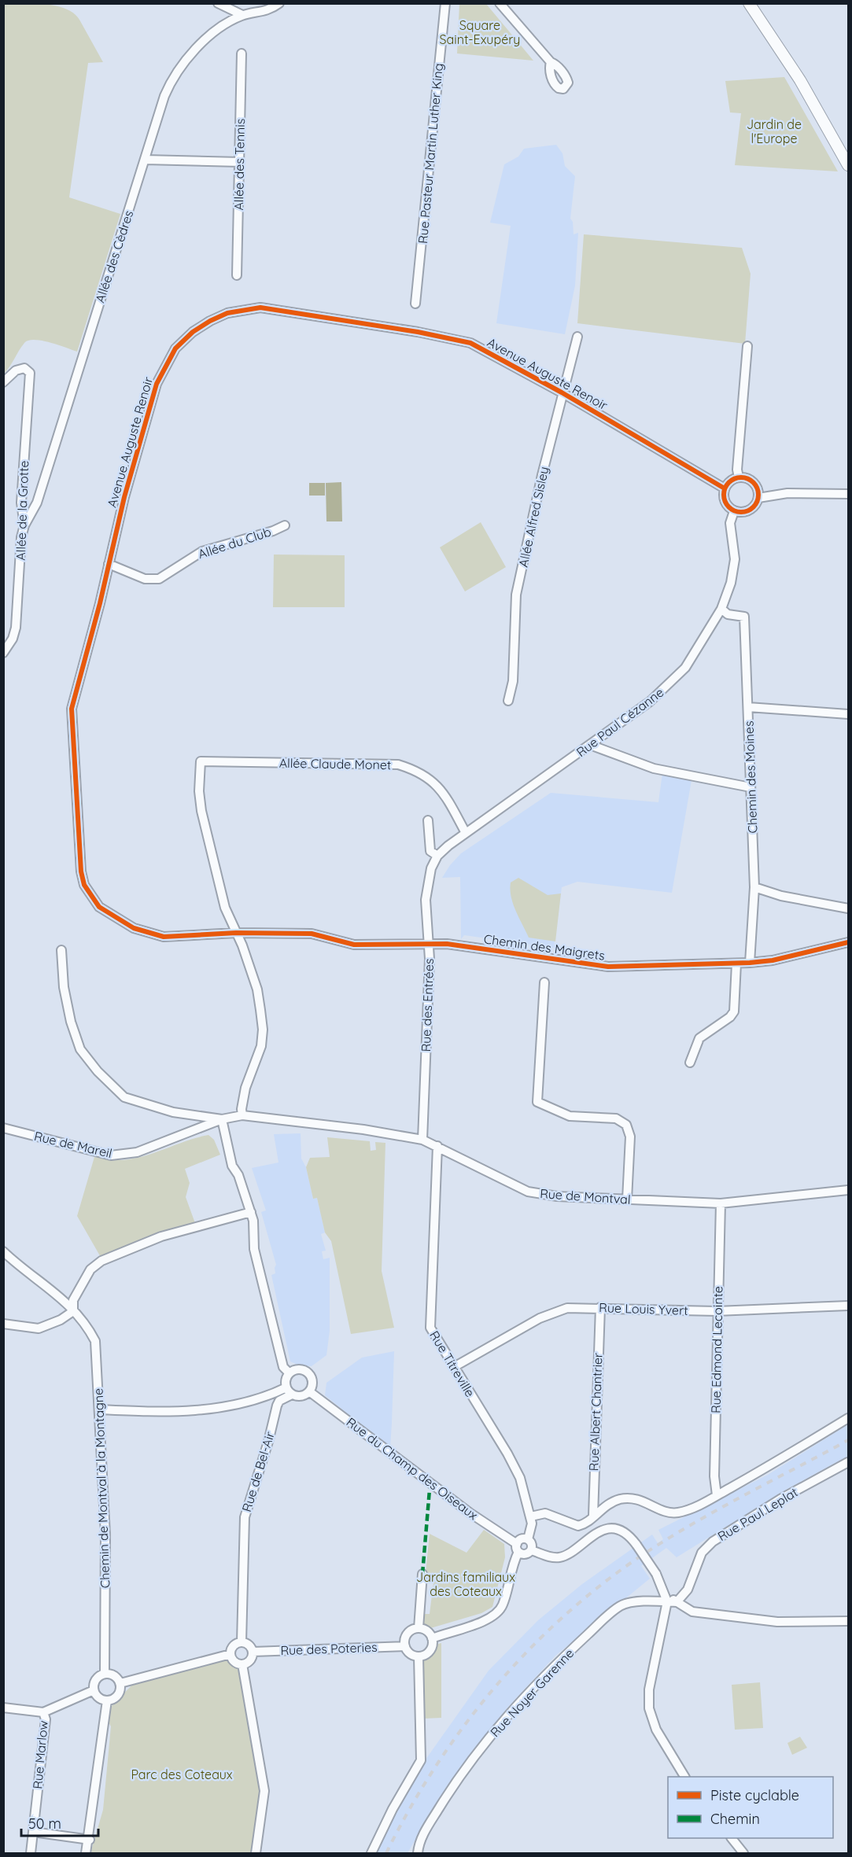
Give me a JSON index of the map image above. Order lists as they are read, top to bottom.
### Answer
{
  "streets": {
    "street": [
      "Rue Pasteur Martin Luther King",
      "Allée des Tennis",
      "Allée des Cèdres",
      "Avenue Auguste Renoir",
      "Allée de la Grotte",
      "Allée Alfred Sisley",
      "Allée du Club",
      "Rue Paul Cézanne",
      "Allée Claude Monet",
      "Chemin des Moines",
      "Chemin des Maigrets",
      "Rue des Entrées",
      "Rue de Mareil",
      "Rue de Montval",
      "Rue Louis Yvert",
      "Rue Edmond Lecointe",
      "Rue Titreville",
      "Rue Albert Chantrier",
      "Rue du Champ des Oiseaux",
      "Rue de Bel-Air",
      "Chemin de Montval à la Montagne",
      "Rue Paul Leplat",
      "Rue des Poteries",
      "Rue Noyer Garenne",
      "Rue Marlow"
    ]
  },
  "crossings": [
    ["Allée des Cèdres", "Allée de la Grotte"],
    ["Avenue Auguste Renoir", "Allée Alfred Sisley"],
    ["Avenue Auguste Renoir", "Allée du Club"],
    ["Avenue Auguste Renoir", "Rue Paul Cézanne"],
    ["Avenue Auguste Renoir", "Allée Claude Monet"],
    ["Avenue Auguste Renoir", "Chemin des Maigrets"],
    ["Rue Paul Cézanne", "Allée Claude Monet"],
    ["Rue Paul Cézanne", "Chemin des Moines"],
    ["Rue Paul Cézanne", "Rue des Entrées"],
    ["Allée Claude Monet", "Chemin des Maigrets"],
    ["Chemin des Moines", "Chemin des Maigrets"],
    ["Chemin des Maigrets", "Rue des Entrées"],
    ["Rue des Entrées", "Rue de Montval"],
    ["Rue de Mareil", "Rue de Montval"],
    ["Rue de Montval", "Rue Edmond Lecointe"],
    ["Rue de Montval", "Rue Titreville"],
    ["Rue Louis Yvert", "Rue Edmond Lecointe"],
    ["Rue Louis Yvert", "Rue Titreville"],
    ["Rue Louis Yvert", "Rue Albert Chantrier"],
    ["Rue Titreville", "Rue du Champ des Oiseaux"],
    ["Rue du Champ des Oiseaux", "Rue de Bel-Air"],
    ["Rue de Bel-Air", "Rue des Poteries"]
  ],
  "parks": [
    "Square Saint-Exupéry",
    "Jardin de l'Europe",
    "Jardins familiaux des Coteaux",
    "Parc des Coteaux"
  ],
  "legend": ["Piste cyclable", "Chemin"],
  "scale_bar": "50 m"
}
